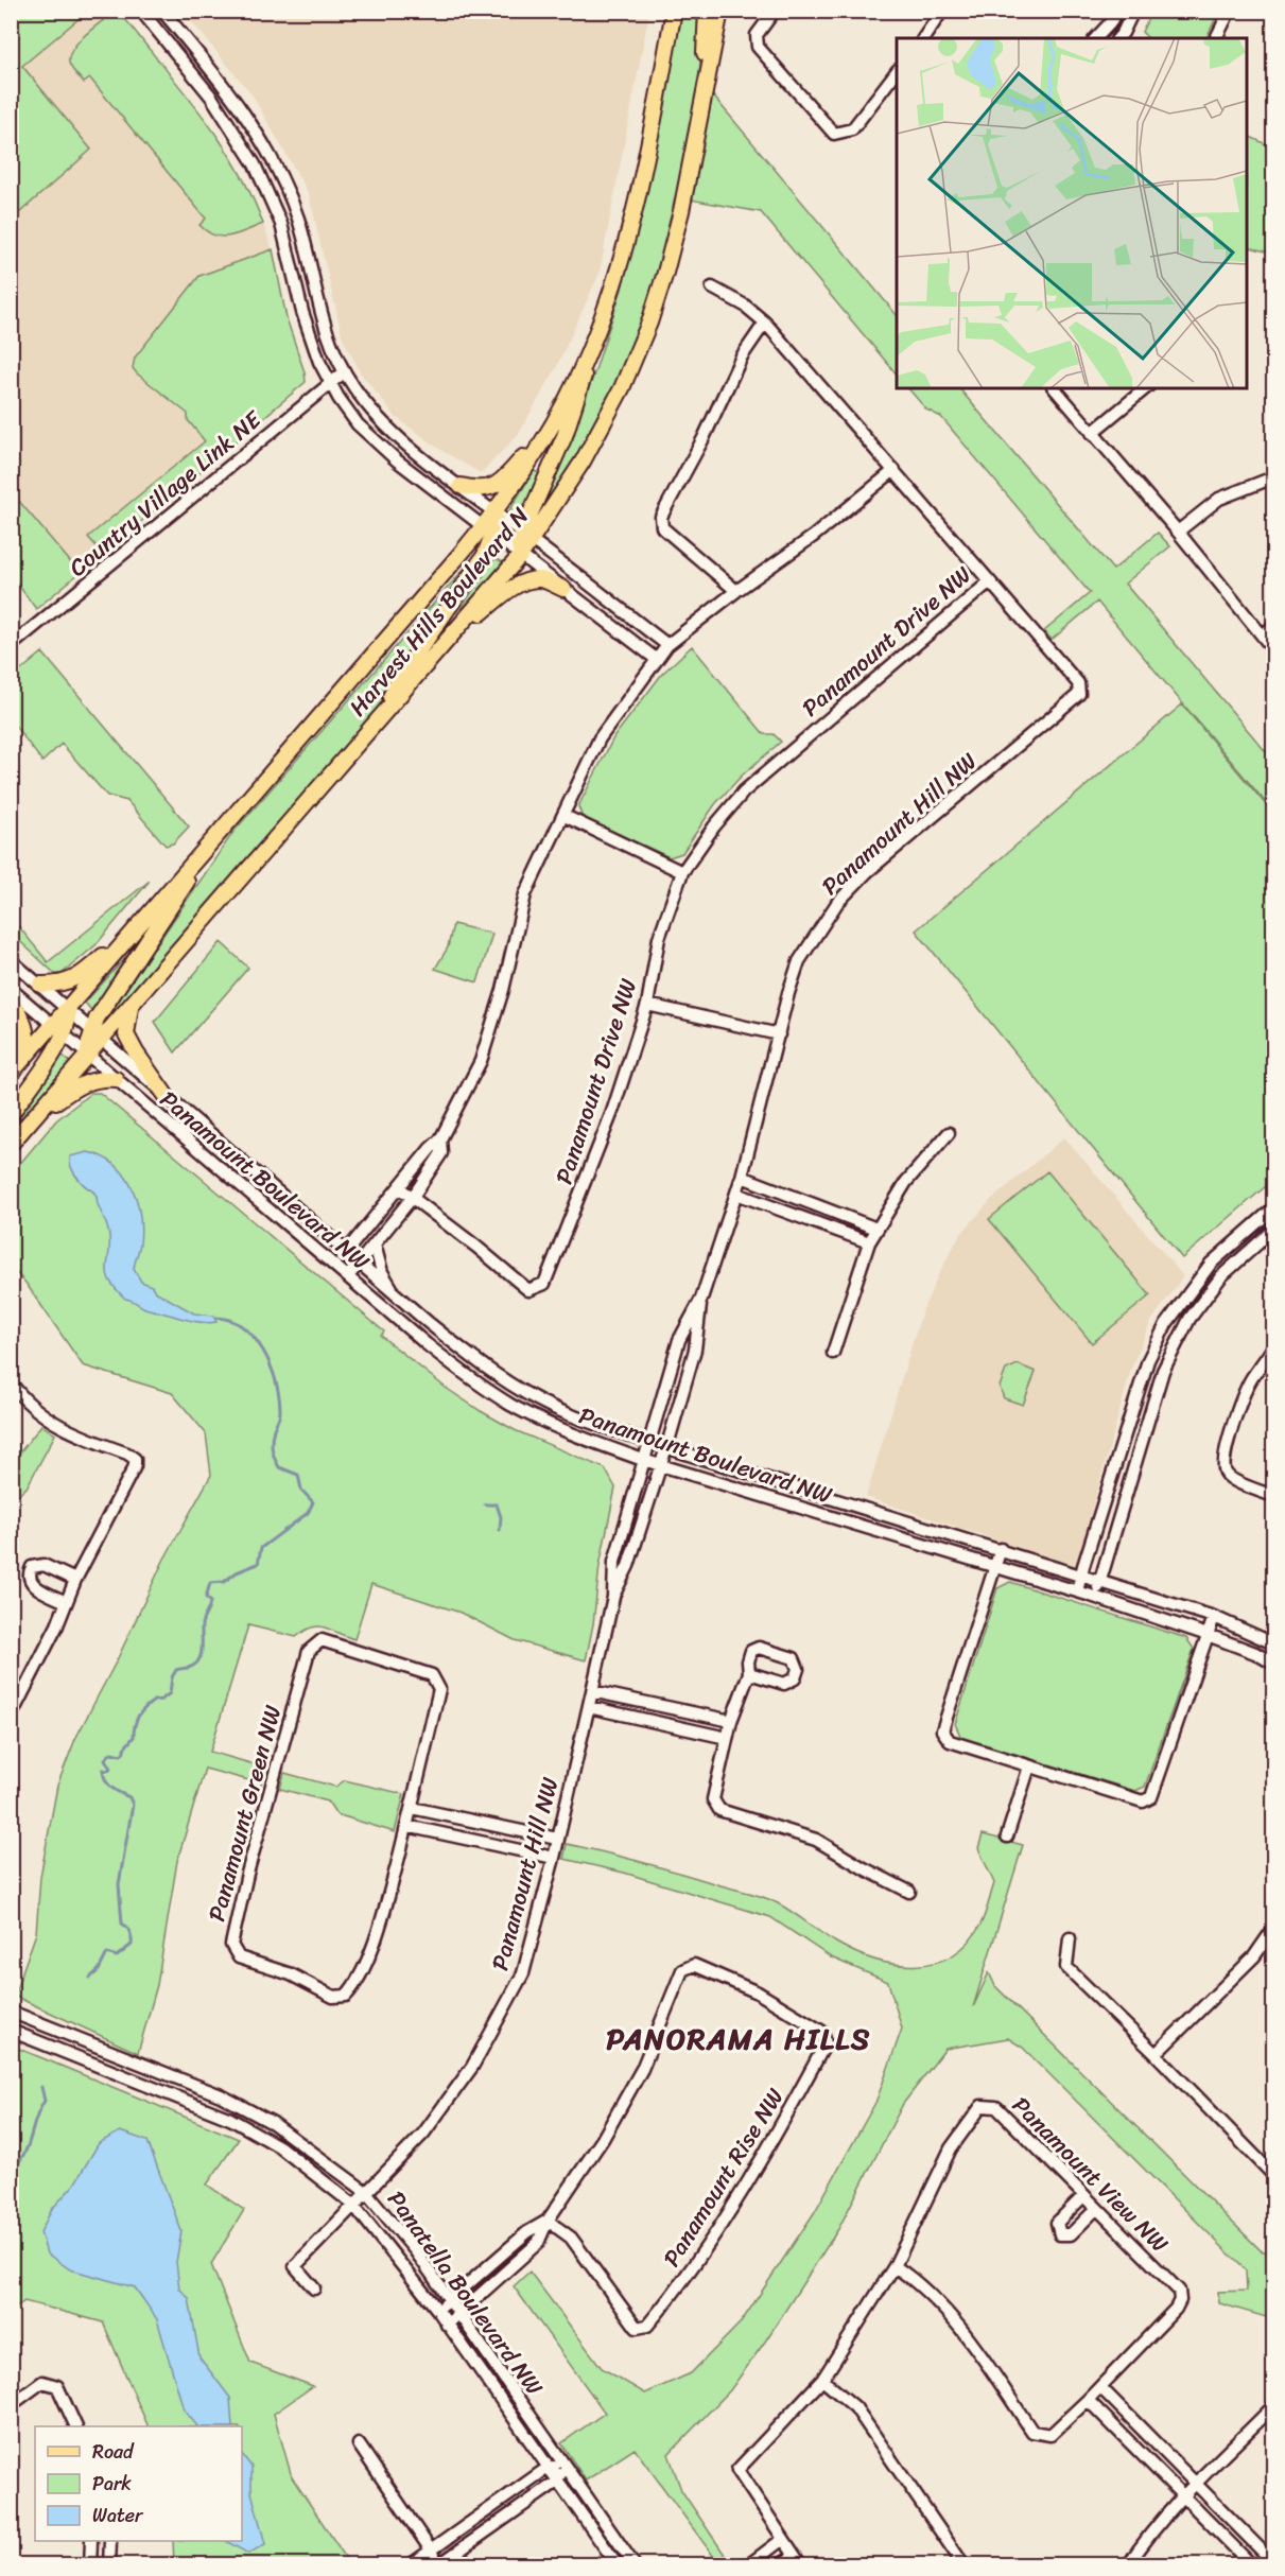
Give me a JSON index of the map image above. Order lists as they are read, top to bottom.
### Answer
{
  "streets": {
    "main road": ["Harvest Hills Boulevard N"],
    "street": [
      "Country Village Link NE",
      "Panamount Drive NW",
      "Panamount Hill NW",
      "Panamount Boulevard NW",
      "Panamount Green NW",
      "Panamount View NW",
      "Panamount Rise NW",
      "Panatella Boulevard NW"
    ]
  },
  "crossings": [
    ["Harvest Hills Boulevard N", "Panamount Boulevard NW"],
    ["Panamount Drive NW", "Panamount Hill NW"],
    ["Panamount Hill NW", "Panamount Boulevard NW"],
    ["Panamount Hill NW", "Panatella Boulevard NW"],
    ["Panamount Rise NW", "Panatella Boulevard NW"]
  ],
  "districts": ["PANORAMA HILLS"],
  "legend": ["Road", "Park", "Water"]
}
